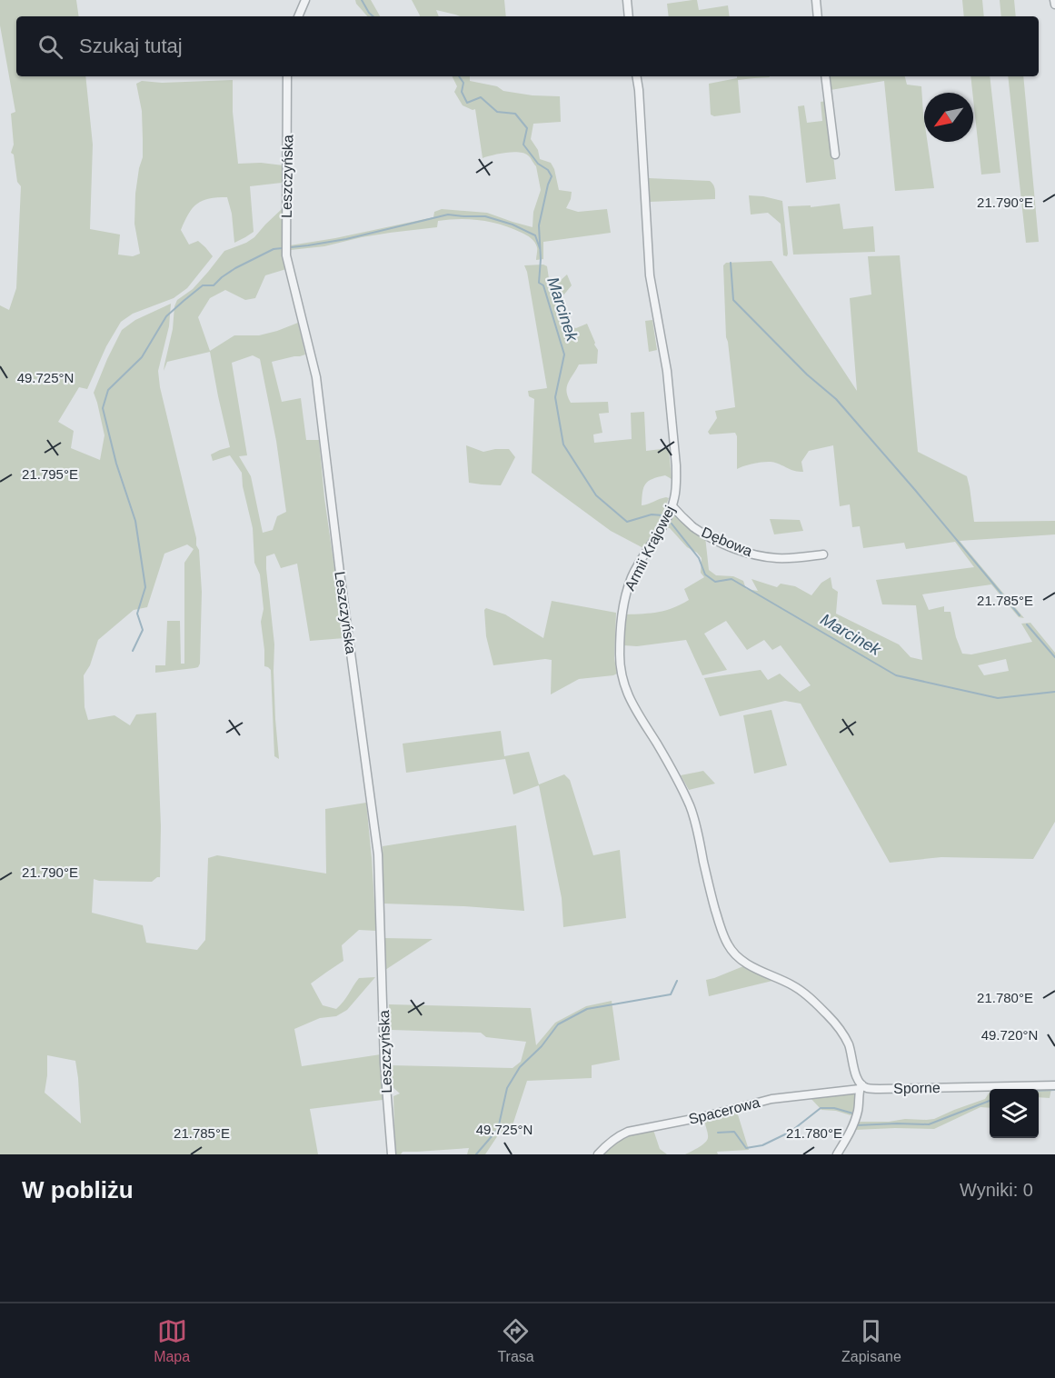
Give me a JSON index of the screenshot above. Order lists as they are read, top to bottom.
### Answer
{
  "streets": {
    "street": [
      "Leszczyńska",
      "Dębowa",
      "Armii Krajowej",
      "Sporne",
      "Spacerowa"
    ]
  },
  "crossings": [
    ["Dębowa", "Armii Krajowej"],
    ["Armii Krajowej", "Sporne"],
    ["Armii Krajowej", "Spacerowa"],
    ["Sporne", "Spacerowa"]
  ],
  "water": ["Marcinek"],
  "north": "bottom left",
  "page": {
    "search": "Szukaj tutaj",
    "heading": ["W pobliżu", "Wyniki: 0"],
    "nav": ["Mapa", "Trasa", "Zapisane"]
  },
  "coordinates": [
    "21.790°E",
    "49.725°N",
    "21.795°E",
    "21.785°E",
    "21.780°E",
    "49.720°N"
  ]
}
